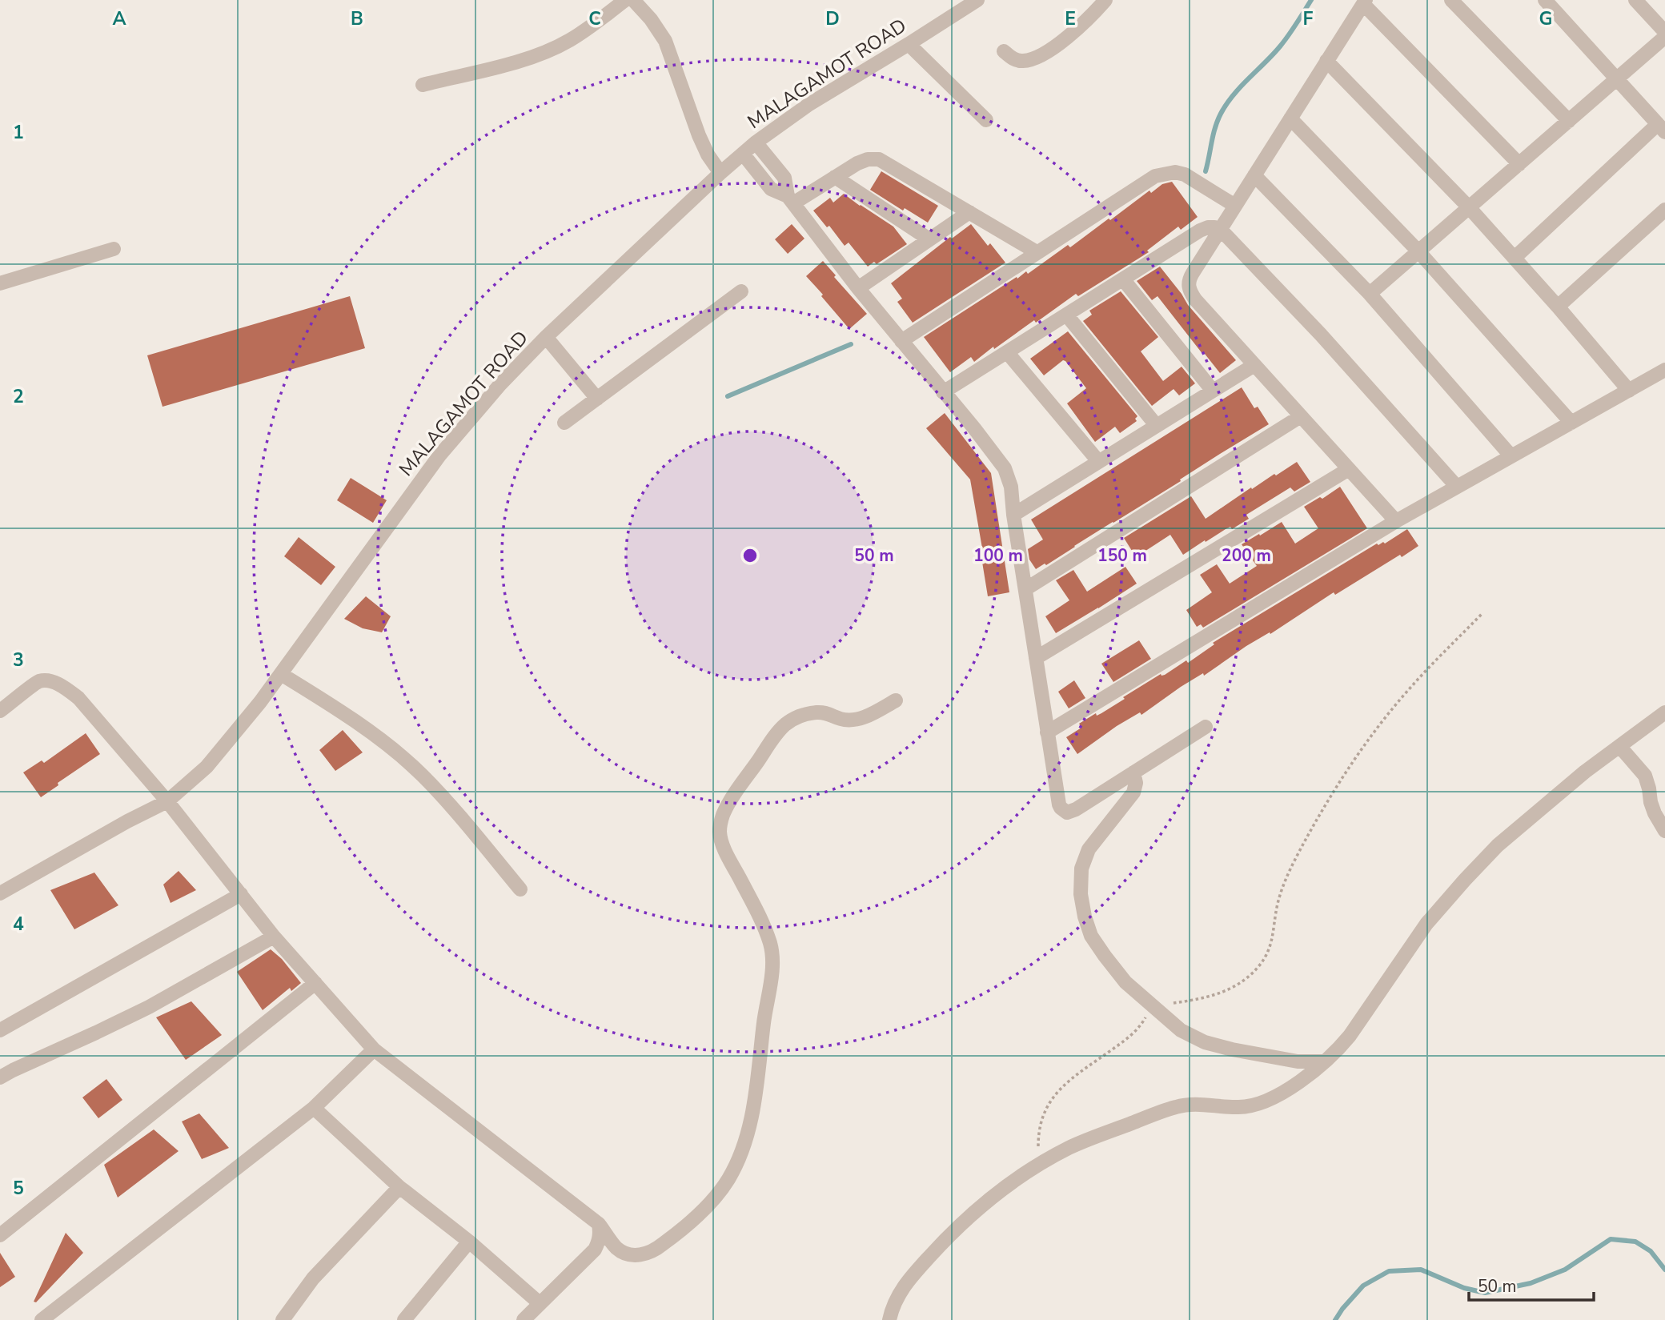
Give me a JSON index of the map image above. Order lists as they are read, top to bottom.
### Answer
{
  "streets": {
    "street": ["MALAGAMOT ROAD"]
  },
  "scale_bar": "50 m",
  "grid": {
    "columns": [
      "A",
      "B",
      "C",
      "D",
      "E",
      "F",
      "G"
    ],
    "rows": [
      "1",
      "2",
      "3",
      "4",
      "5"
    ]
  },
  "rings": [
    "50 m",
    "100 m",
    "150 m",
    "200 m"
  ]
}
